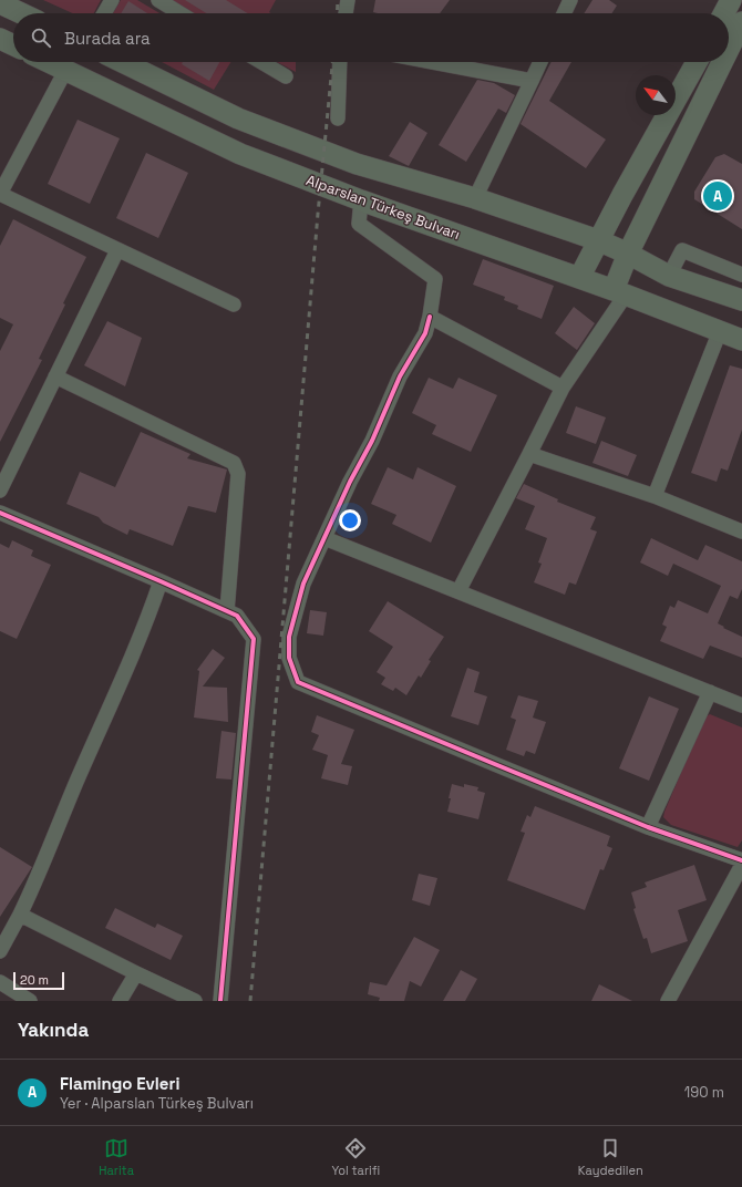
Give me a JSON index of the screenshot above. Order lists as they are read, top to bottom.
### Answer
{
  "streets": {
    "main road": ["Alparslan Türkeş Bulvarı"]
  },
  "scale_bar": "20 m",
  "north": "top left",
  "page": {
    "search": "Burada ara",
    "pins": "A",
    "scale": "20 m",
    "heading": "Yakında",
    "list": [
      {
        "mark": "A",
        "name": "Flamingo Evleri",
        "note": "Yer · Alparslan Türkeş Bulvarı",
        "value": "190 m"
      }
    ],
    "nav": ["Harita", "Yol tarifi", "Kaydedilen"]
  }
}
